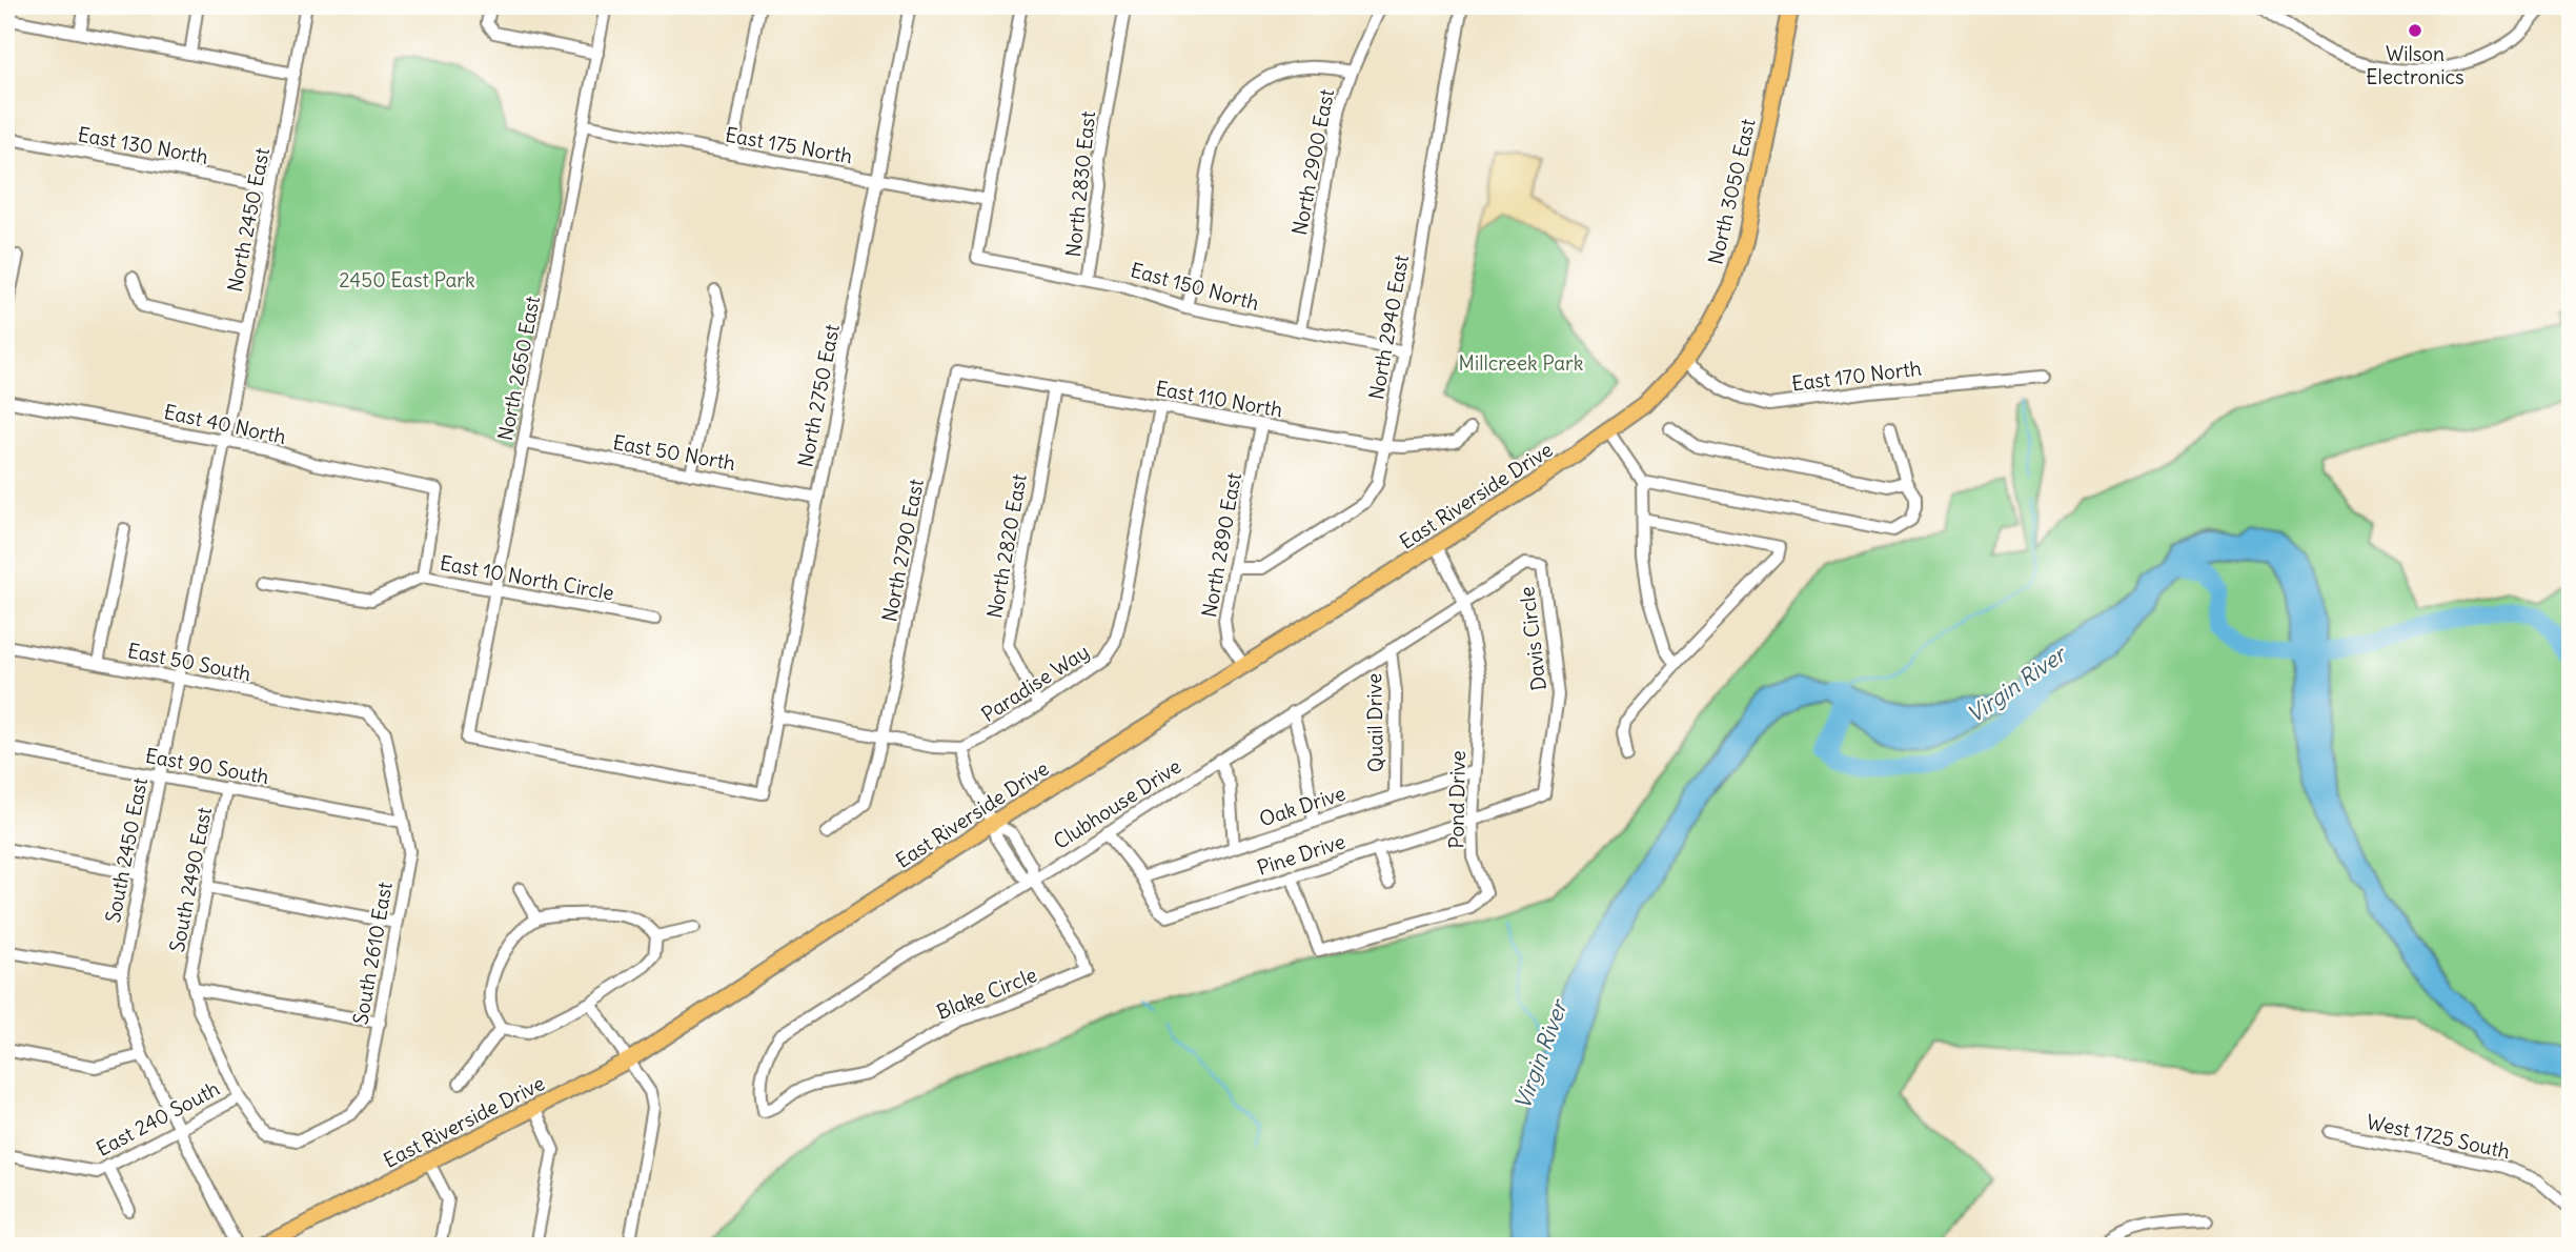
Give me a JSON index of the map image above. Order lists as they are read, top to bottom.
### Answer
{
  "streets": {
    "main road": ["North 3050 East", "East Riverside Drive"],
    "street": [
      "East 130 North",
      "East 175 North",
      "North 2900 East",
      "North 2830 East",
      "North 2450 East",
      "East 150 North",
      "North 2940 East",
      "North 2650 East",
      "East 170 North",
      "North 2750 East",
      "East 110 North",
      "East 40 North",
      "East 50 North",
      "North 2890 East",
      "North 2820 East",
      "North 2790 East",
      "East 10 North Circle",
      "Davis Circle",
      "East 50 South",
      "Paradise Way",
      "Quail Drive",
      "East 90 South",
      "Pond Drive",
      "Clubhouse Drive",
      "Oak Drive",
      "South 2450 East",
      "Pine Drive",
      "South 2490 East",
      "South 2610 East",
      "Blake Circle",
      "East 240 South",
      "West 1725 South"
    ]
  },
  "crossings": [
    ["East 130 North", "North 2450 East"],
    ["East 175 North", "East 150 North"],
    ["East 175 North", "North 2650 East"],
    ["East 175 North", "North 2750 East"],
    ["North 2900 East", "East 150 North"],
    ["North 2830 East", "East 150 North"],
    ["North 3050 East", "East 170 North"],
    ["North 3050 East", "East Riverside Drive"],
    ["North 2450 East", "East 40 North"],
    ["North 2450 East", "South 2450 East"],
    ["East 150 North", "North 2940 East"],
    ["North 2940 East", "East 110 North"],
    ["North 2940 East", "North 2890 East"],
    ["North 2650 East", "North 2750 East"],
    ["North 2650 East", "East 50 North"],
    ["North 2650 East", "East 10 North Circle"],
    ["East 170 North", "East Riverside Drive"],
    ["North 2750 East", "East 50 North"],
    ["East 110 North", "North 2890 East"],
    ["East 110 North", "North 2820 East"],
    ["East 110 North", "North 2790 East"],
    ["East 110 North", "Paradise Way"],
    ["East 40 North", "East 10 North Circle"],
    ["East 40 North", "South 2450 East"],
    ["East Riverside Drive", "North 2890 East"],
    ["East Riverside Drive", "Pond Drive"],
    ["North 2820 East", "Paradise Way"],
    ["Davis Circle", "Clubhouse Drive"],
    ["Davis Circle", "Pine Drive"],
    ["East 50 South", "South 2450 East"],
    ["East 50 South", "South 2610 East"],
    ["Quail Drive", "Clubhouse Drive"],
    ["Quail Drive", "Oak Drive"],
    ["East 90 South", "South 2450 East"],
    ["East 90 South", "South 2490 East"],
    ["East 90 South", "South 2610 East"],
    ["Pond Drive", "Clubhouse Drive"],
    ["Pond Drive", "Oak Drive"],
    ["Pond Drive", "Pine Drive"],
    ["Clubhouse Drive", "Pine Drive"],
    ["Clubhouse Drive", "Blake Circle"],
    ["Oak Drive", "Pine Drive"],
    ["South 2450 East", "East 240 South"],
    ["South 2490 East", "South 2610 East"],
    ["South 2490 East", "East 240 South"]
  ],
  "water": ["Virgin River"],
  "parks": ["2450 East Park", "Millcreek Park"],
  "places": ["Wilson Electronics"]
}
